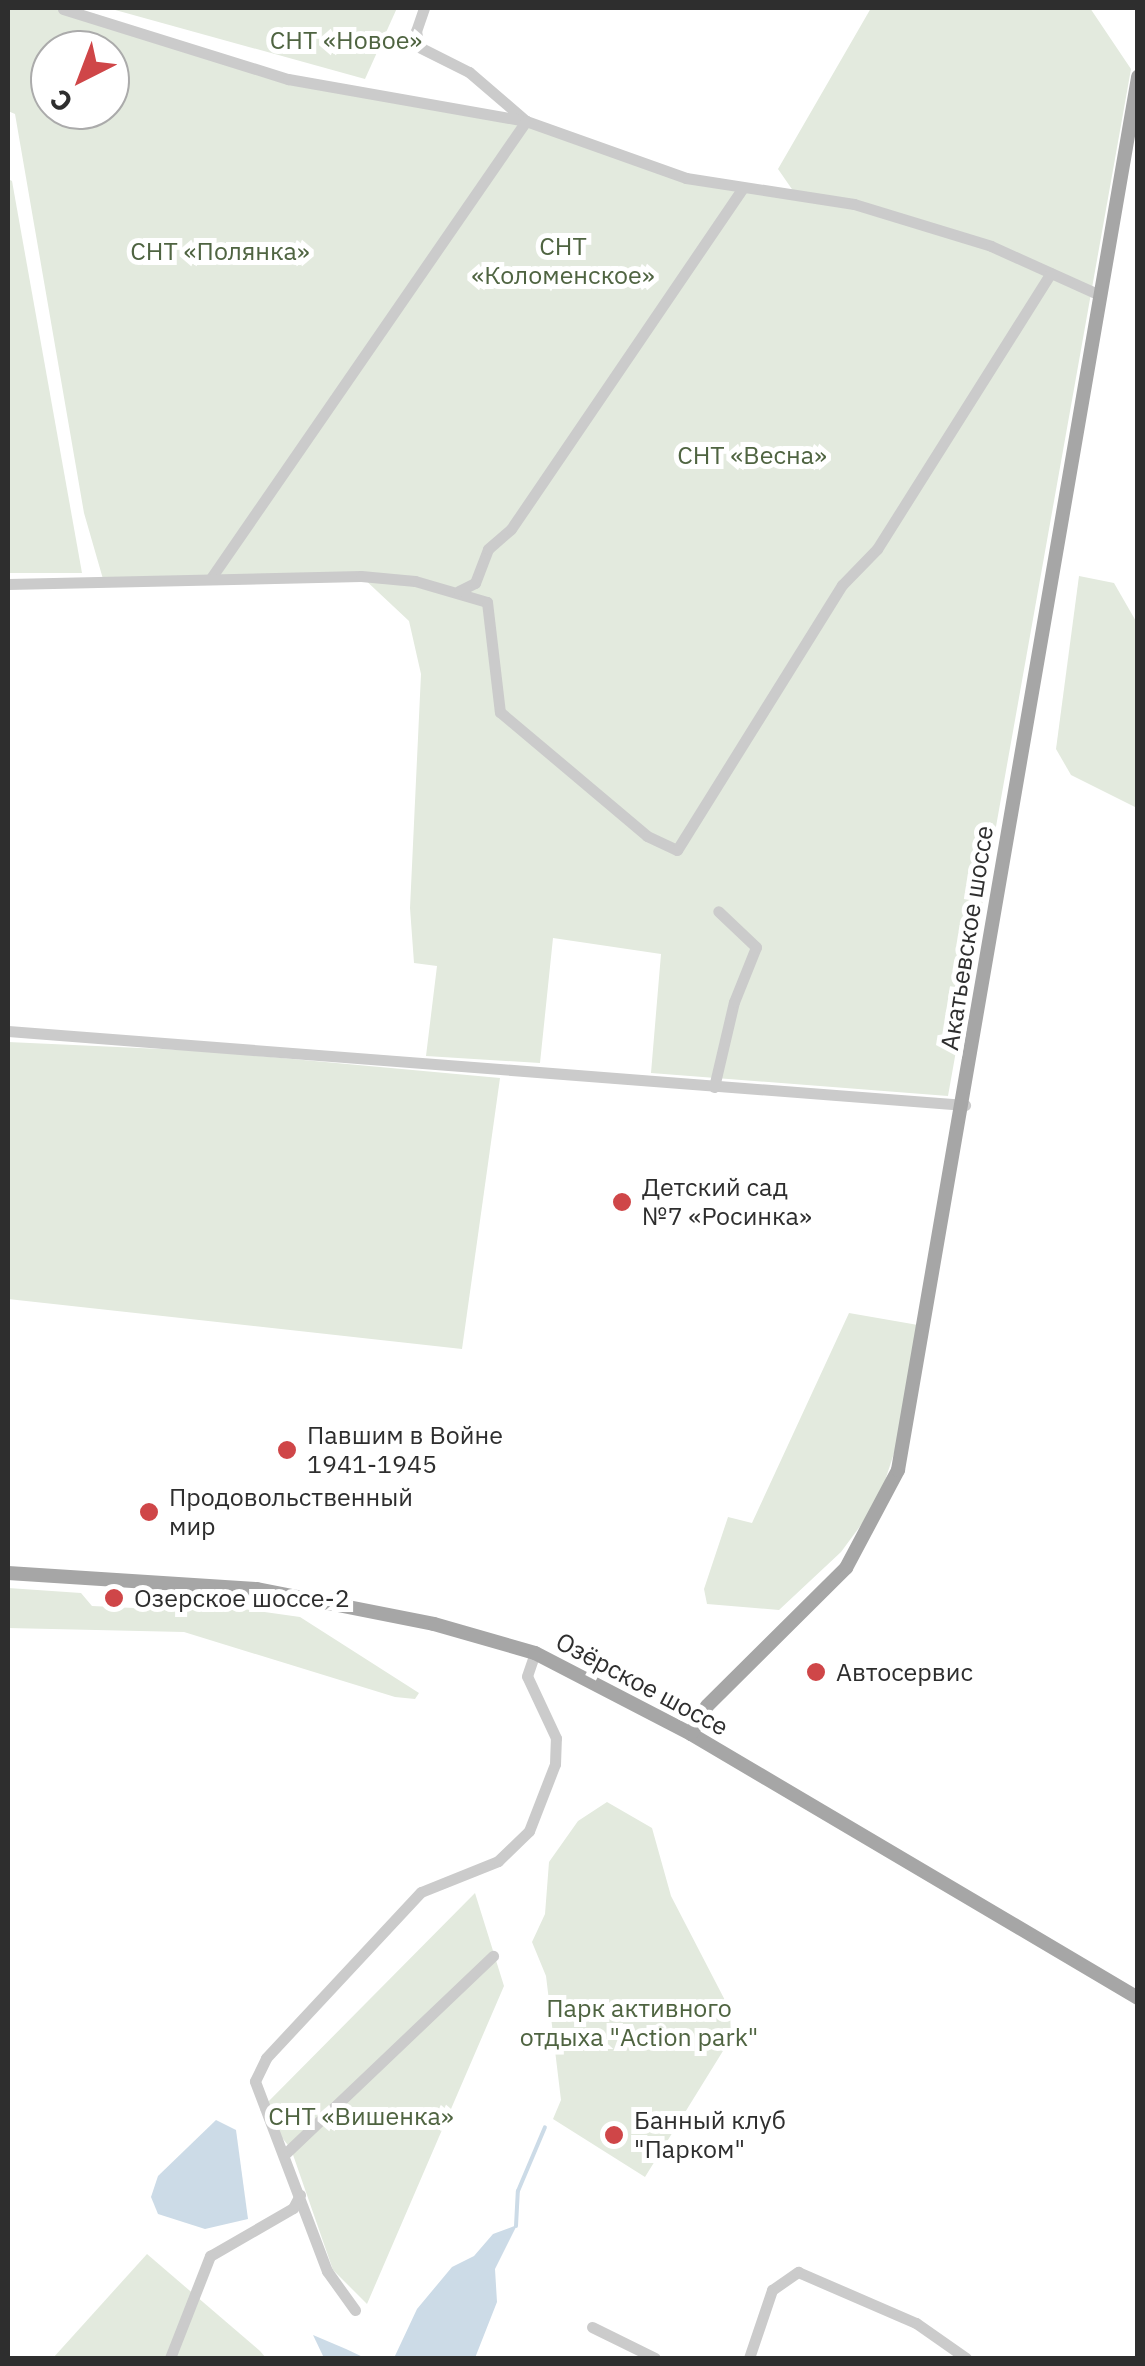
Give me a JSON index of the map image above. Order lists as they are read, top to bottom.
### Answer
{
  "streets": {
    "main road": ["Акатьевское шоссе", "Озёрское шоссе"]
  },
  "crossings": [
    ["Акатьевское шоссе", "Озёрское шоссе"]
  ],
  "parks": [
    "СНТ «Новое»",
    "СНТ «Коломенское»",
    "СНТ «Полянка»",
    "СНТ «Весна»",
    "Парк активного отдыха \"Action park\"",
    "СНТ «Вишенка»"
  ],
  "places": [
    "Детский сад №7 «Росинка»",
    "Павшим в Войне 1941-1945",
    "Продовольственный мир",
    "Озерское шоссе-2",
    "Автосервис",
    "Банный клуб \"Парком\""
  ],
  "north": "bottom left"
}
